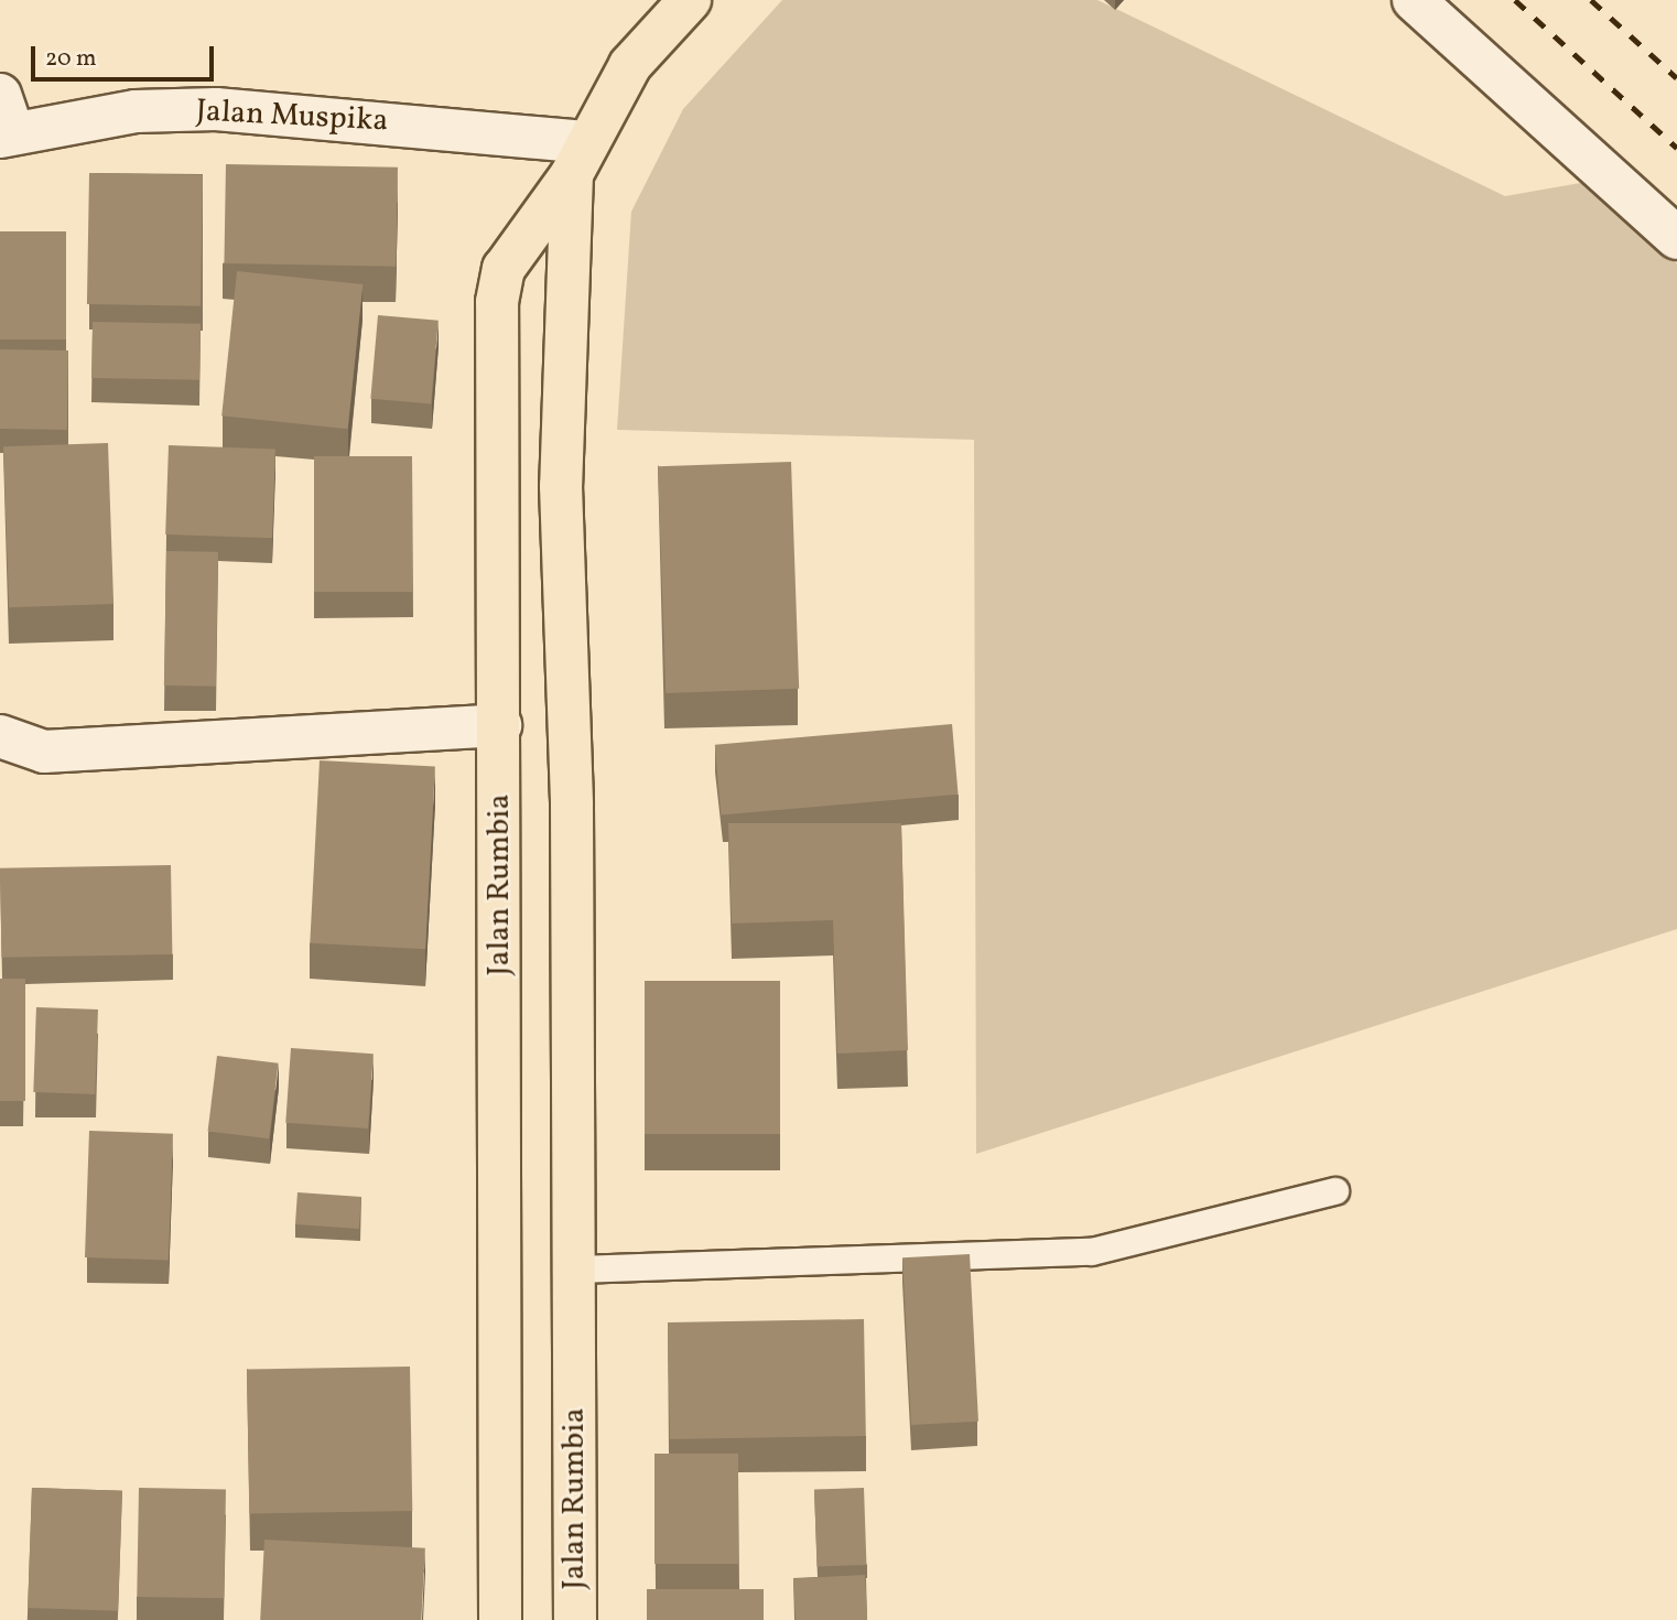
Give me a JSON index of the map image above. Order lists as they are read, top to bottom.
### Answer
{
  "streets": {
    "highway": ["Jalan Rumbia"],
    "street": ["Jalan Muspika"]
  },
  "crossings": [
    ["Jalan Muspika", "Jalan Rumbia"]
  ],
  "scale_bar": "20 m"
}
